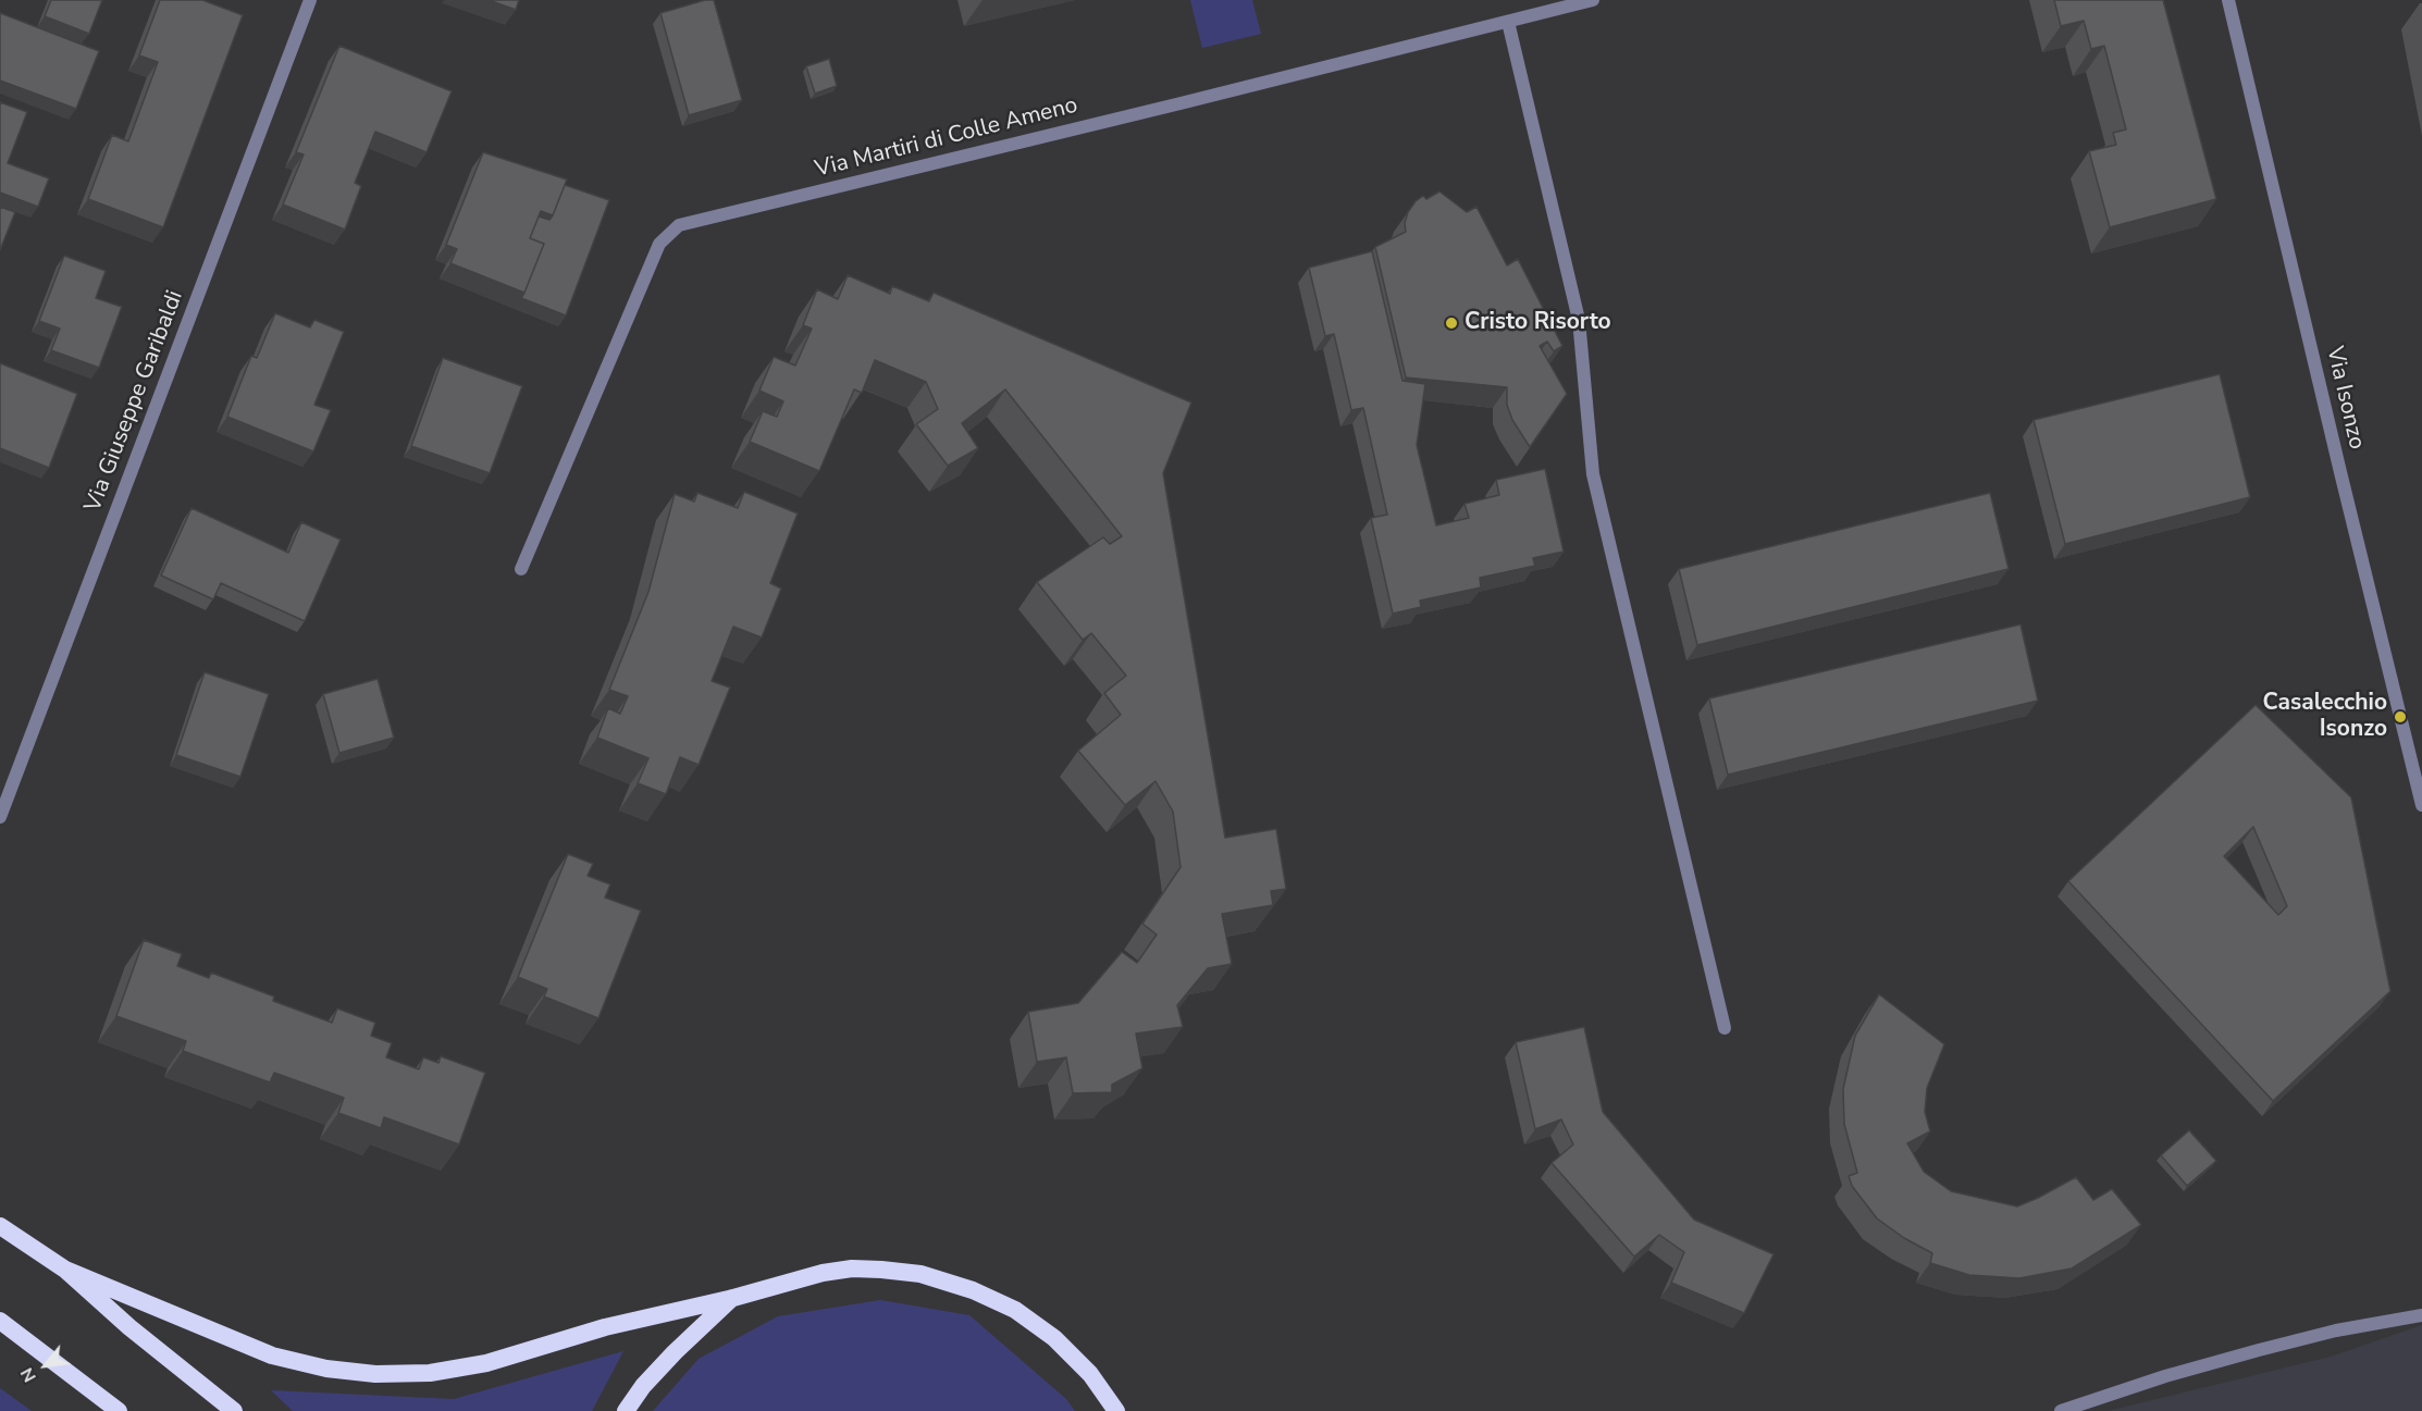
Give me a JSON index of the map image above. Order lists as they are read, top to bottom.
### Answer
{
  "streets": {
    "street": ["Via Martiri di Colle Ameno", "Via Isonzo", "Via Giuseppe Garibaldi"]
  },
  "places": ["Cristo Risorto", "Casalecchio Isonzo"],
  "north": "bottom left"
}
